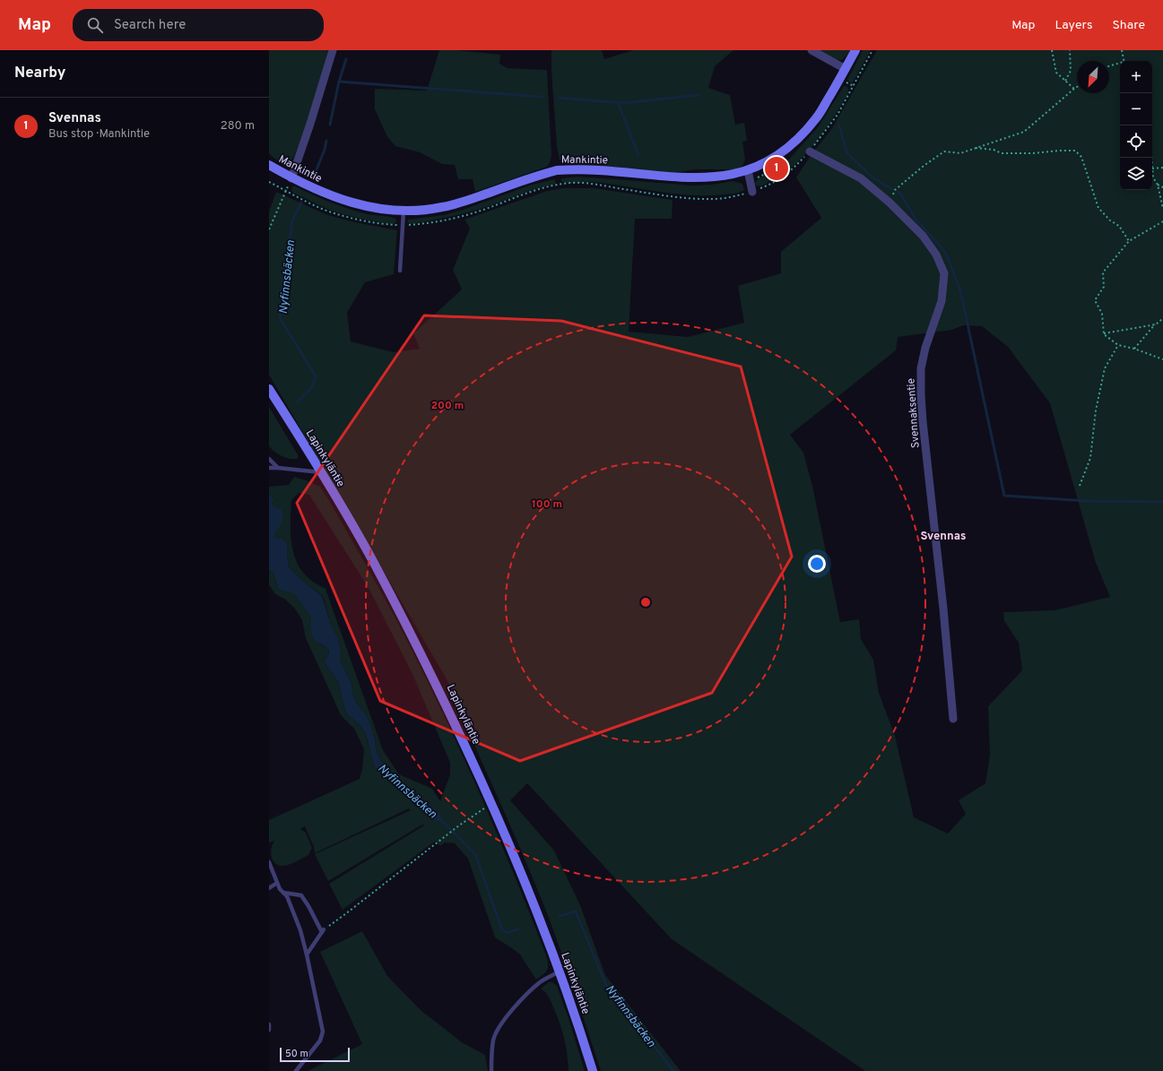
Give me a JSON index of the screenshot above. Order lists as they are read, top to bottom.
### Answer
{
  "streets": {
    "main road": ["Mankintie", "Lapinkyläntie"],
    "street": ["Svennaksentie"]
  },
  "districts": ["Svennas"],
  "water": ["Nyfinnsbäcken"],
  "scale_bar": "50 m",
  "north": "bottom left",
  "page": {
    "header": "Map",
    "search": "Search here",
    "nav": ["Map", "Layers", "Share"],
    "heading": "Nearby",
    "map_buttons": ["+", "−"],
    "list": [
      {
        "mark": "1",
        "name": "Svennas",
        "note": "Bus stop · Mankintie",
        "value": "280 m"
      }
    ],
    "pins": "1",
    "scale": "50 m"
  },
  "rings": ["200 m", "100 m"]
}
